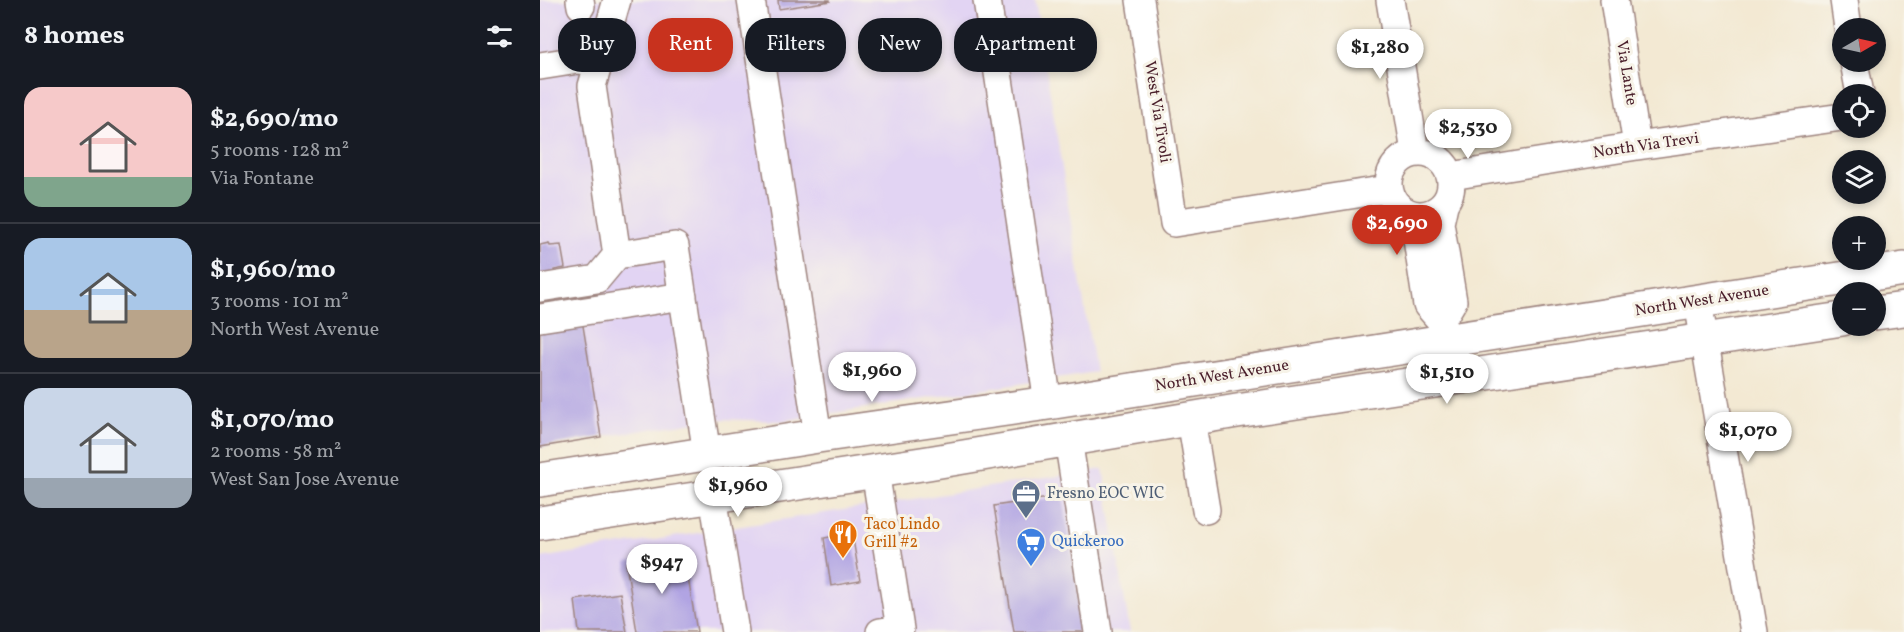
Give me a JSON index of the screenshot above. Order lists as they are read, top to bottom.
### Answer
{
  "streets": {
    "main road": ["North West Avenue"],
    "street": ["Via Lante", "West Via Tivoli", "North Via Trevi"]
  },
  "crossings": [
    ["Via Lante", "North Via Trevi"],
    ["West Via Tivoli", "North Via Trevi"]
  ],
  "places": {
    "office": ["Fresno EOC WIC"],
    "restaurant": ["Taco Lindo Grill #2"],
    "supermarket": ["Quickeroo"]
  },
  "north": "right",
  "page": {
    "heading": "8 homes",
    "map_buttons": ["+", "−"],
    "chip": [
      "Buy",
      "Rent",
      "Filters",
      "New",
      "Apartment"
    ],
    "price": [
      "$1,280",
      "$2,530",
      "$2,690",
      "$1,960",
      "$1,510",
      "$1,070",
      "$1,960",
      "$947"
    ],
    "list": [
      {
        "name": "$2,690/mo",
        "note": "5 rooms · 128 m² · Via Fontane"
      },
      {
        "name": "$1,960/mo",
        "note": "3 rooms · 101 m² · North West Avenue"
      },
      {
        "name": "$1,070/mo",
        "note": "2 rooms · 58 m² · West San Jose Avenue"
      }
    ]
  }
}
